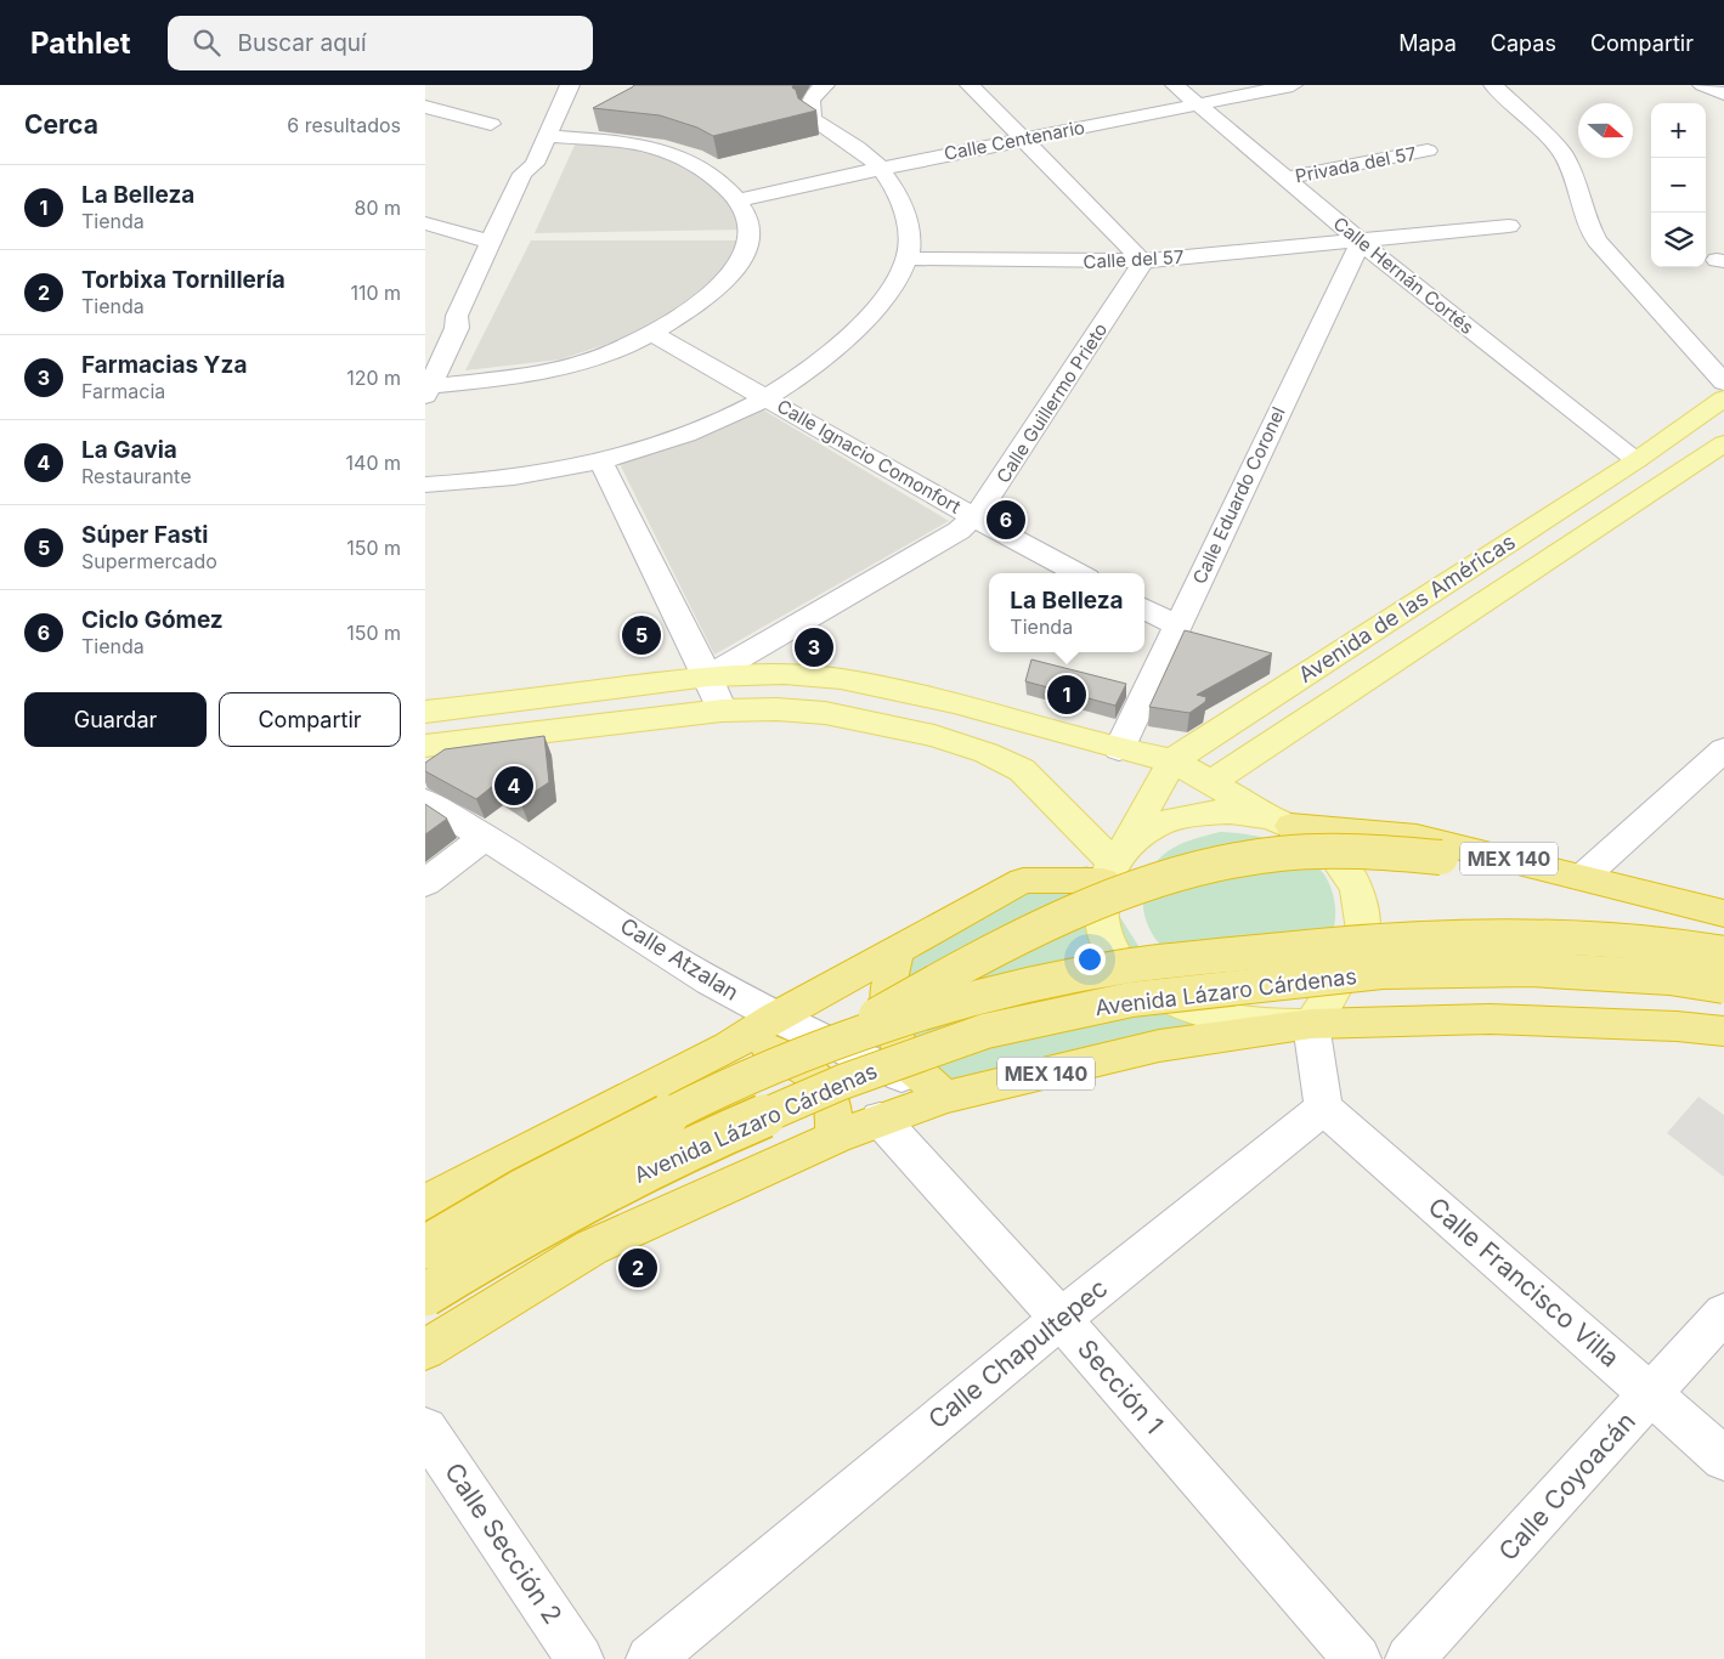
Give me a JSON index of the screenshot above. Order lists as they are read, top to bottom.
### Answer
{
  "streets": {
    "highway": ["MEX 140", "Avenida Lázaro Cárdenas"],
    "main road": ["Avenida de las Américas"],
    "street": [
      "Calle Centenario",
      "Privada del 57",
      "Calle del 57",
      "Calle Hernán Cortés",
      "Calle Guillermo Prieto",
      "Calle Ignacio Comonfort",
      "Calle Eduardo Coronel",
      "Calle Atzalan",
      "Calle Francisco Villa",
      "Calle Chapultepec",
      "Sección 1",
      "Calle Coyoacán",
      "Calle Sección 2"
    ]
  },
  "crossings": [
    ["Calle Centenario", "Calle Hernán Cortés"],
    ["Privada del 57", "Calle Hernán Cortés"],
    ["Calle del 57", "Calle Hernán Cortés"],
    ["Calle del 57", "Calle Guillermo Prieto"],
    ["Calle del 57", "Calle Eduardo Coronel"],
    ["Calle Hernán Cortés", "Calle Eduardo Coronel"],
    ["Calle Hernán Cortés", "Avenida de las Américas"],
    ["Calle Guillermo Prieto", "Calle Ignacio Comonfort"],
    ["Avenida de las Américas", "MEX 140"],
    ["MEX 140", "Calle Atzalan"],
    ["MEX 140", "Sección 1"],
    ["Calle Francisco Villa", "Calle Chapultepec"],
    ["Calle Francisco Villa", "Calle Coyoacán"],
    ["Calle Chapultepec", "Sección 1"]
  ],
  "north": "right",
  "page": {
    "header": "Pathlet",
    "search": "Buscar aquí",
    "nav": ["Mapa", "Capas", "Compartir"],
    "heading": ["Cerca", "6 resultados"],
    "map_buttons": ["+", "−"],
    "list": [
      {
        "mark": "1",
        "name": "La Belleza",
        "note": "Tienda",
        "value": "80 m"
      },
      {
        "mark": "2",
        "name": "Torbixa Tornillería",
        "note": "Tienda",
        "value": "110 m"
      },
      {
        "mark": "3",
        "name": "Farmacias Yza",
        "note": "Farmacia",
        "value": "120 m"
      },
      {
        "mark": "4",
        "name": "La Gavia",
        "note": "Restaurante",
        "value": "140 m"
      },
      {
        "mark": "5",
        "name": "Súper Fasti",
        "note": "Supermercado",
        "value": "150 m"
      },
      {
        "mark": "6",
        "name": "Ciclo Gómez",
        "note": "Tienda",
        "value": "150 m"
      }
    ],
    "pins": [
      "6",
      "5",
      "3",
      "1",
      "4",
      "2"
    ],
    "popup": ["La Belleza", "Tienda"],
    "buttons": ["Guardar", "Compartir"]
  }
}
